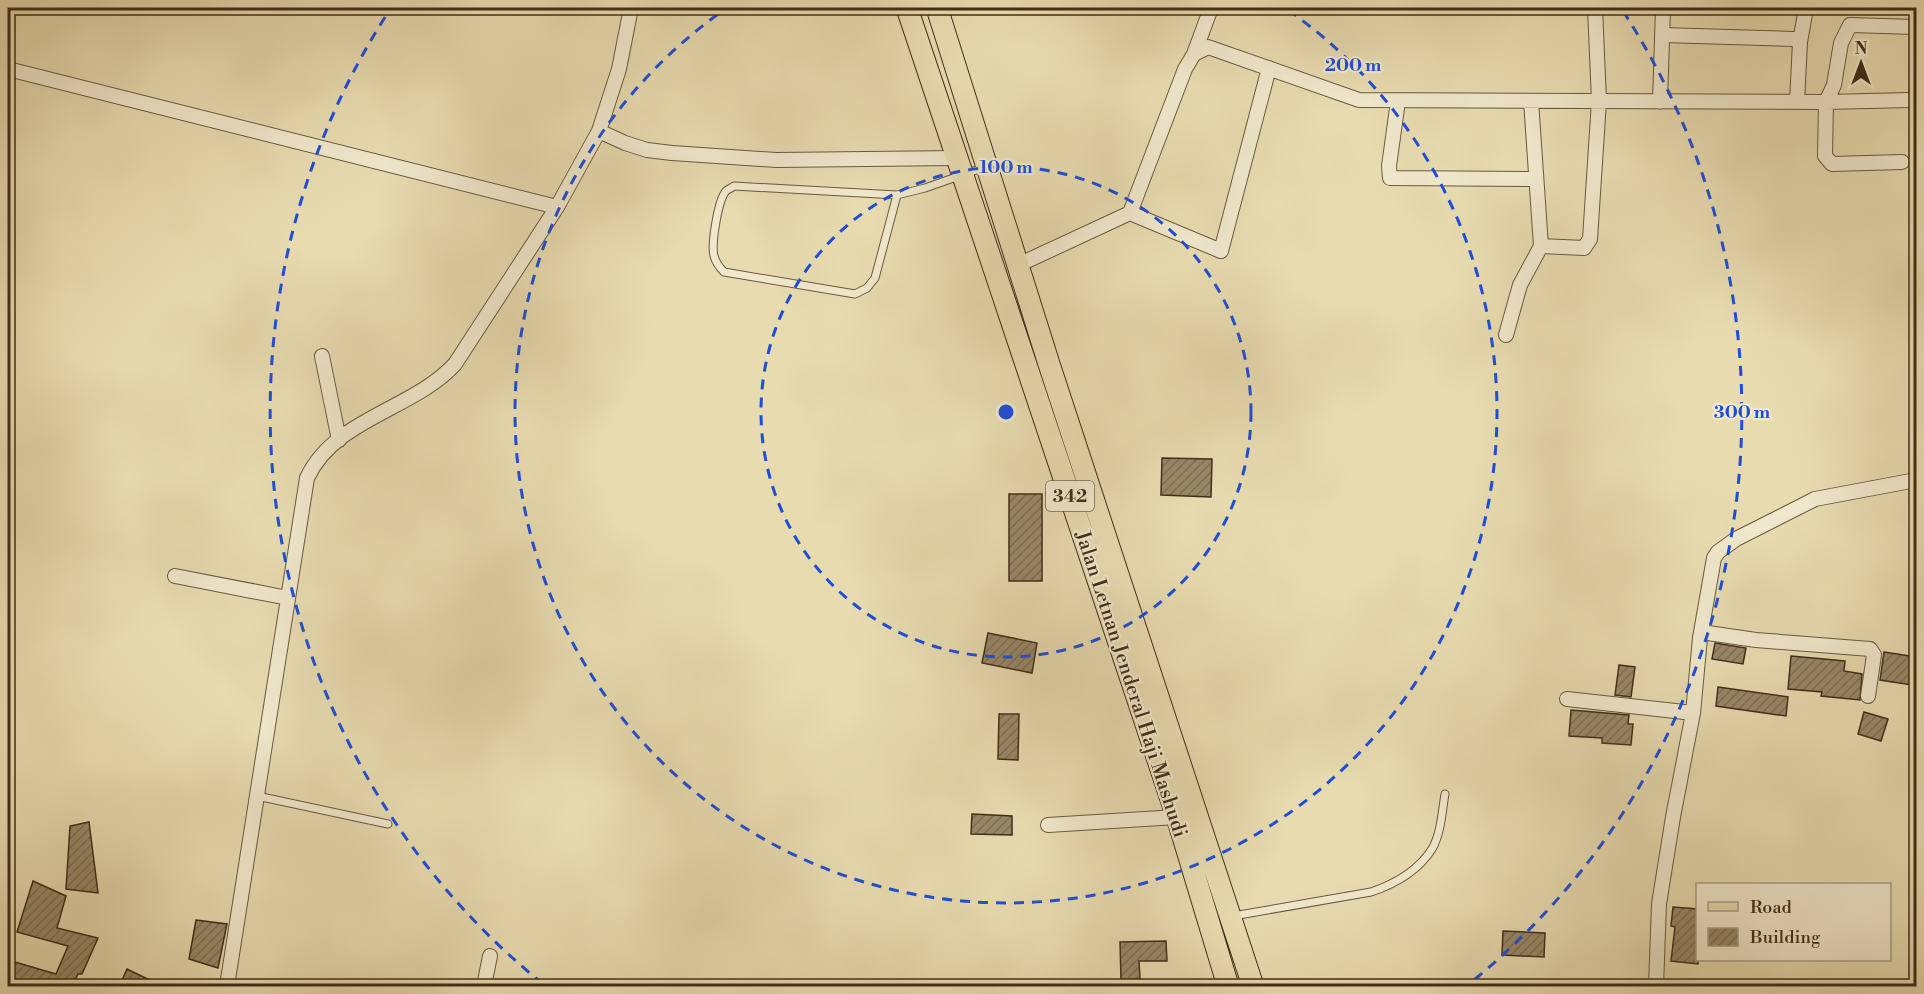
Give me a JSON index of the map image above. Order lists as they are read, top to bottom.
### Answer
{
  "streets": {
    "main road": ["342", "Jalan Letnan Jenderal Haji Mashudi"]
  },
  "legend": ["Road", "Building"],
  "north": "top",
  "rings": ["200 m", "100 m", "300 m"]
}
